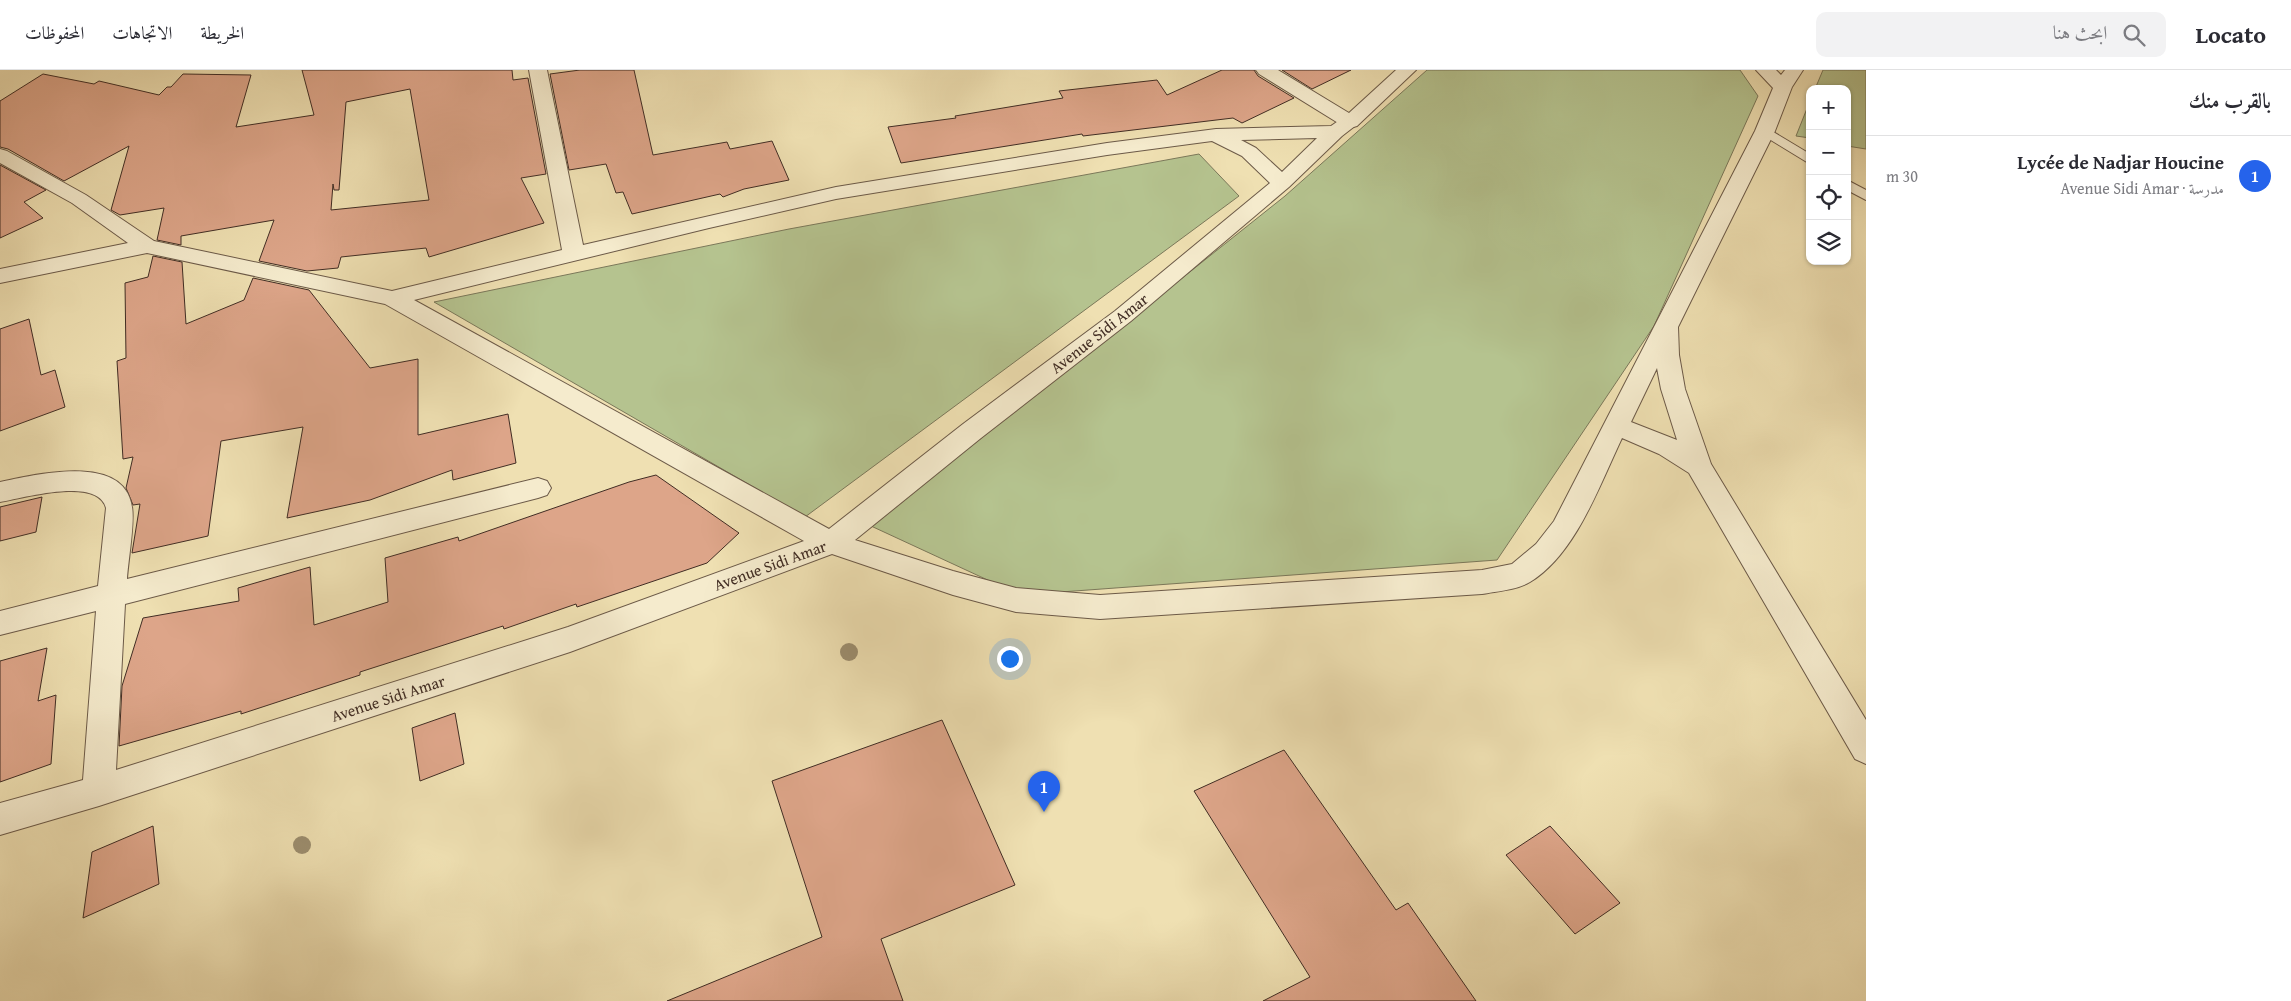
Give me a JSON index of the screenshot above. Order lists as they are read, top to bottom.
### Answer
{
  "streets": {
    "street": ["Avenue Sidi Amar"]
  },
  "page": {
    "header": "Locato",
    "search": "ابحث هنا",
    "nav": ["الخريطة", "الاتجاهات", "المحفوظات"],
    "heading": "بالقرب منك",
    "map_buttons": ["+", "−"],
    "list": [
      {
        "mark": "1",
        "name": "Lycée de Nadjar Houcine",
        "note": "مدرسة · Avenue Sidi Amar",
        "value": "30 m"
      }
    ],
    "pins": "1"
  }
}
